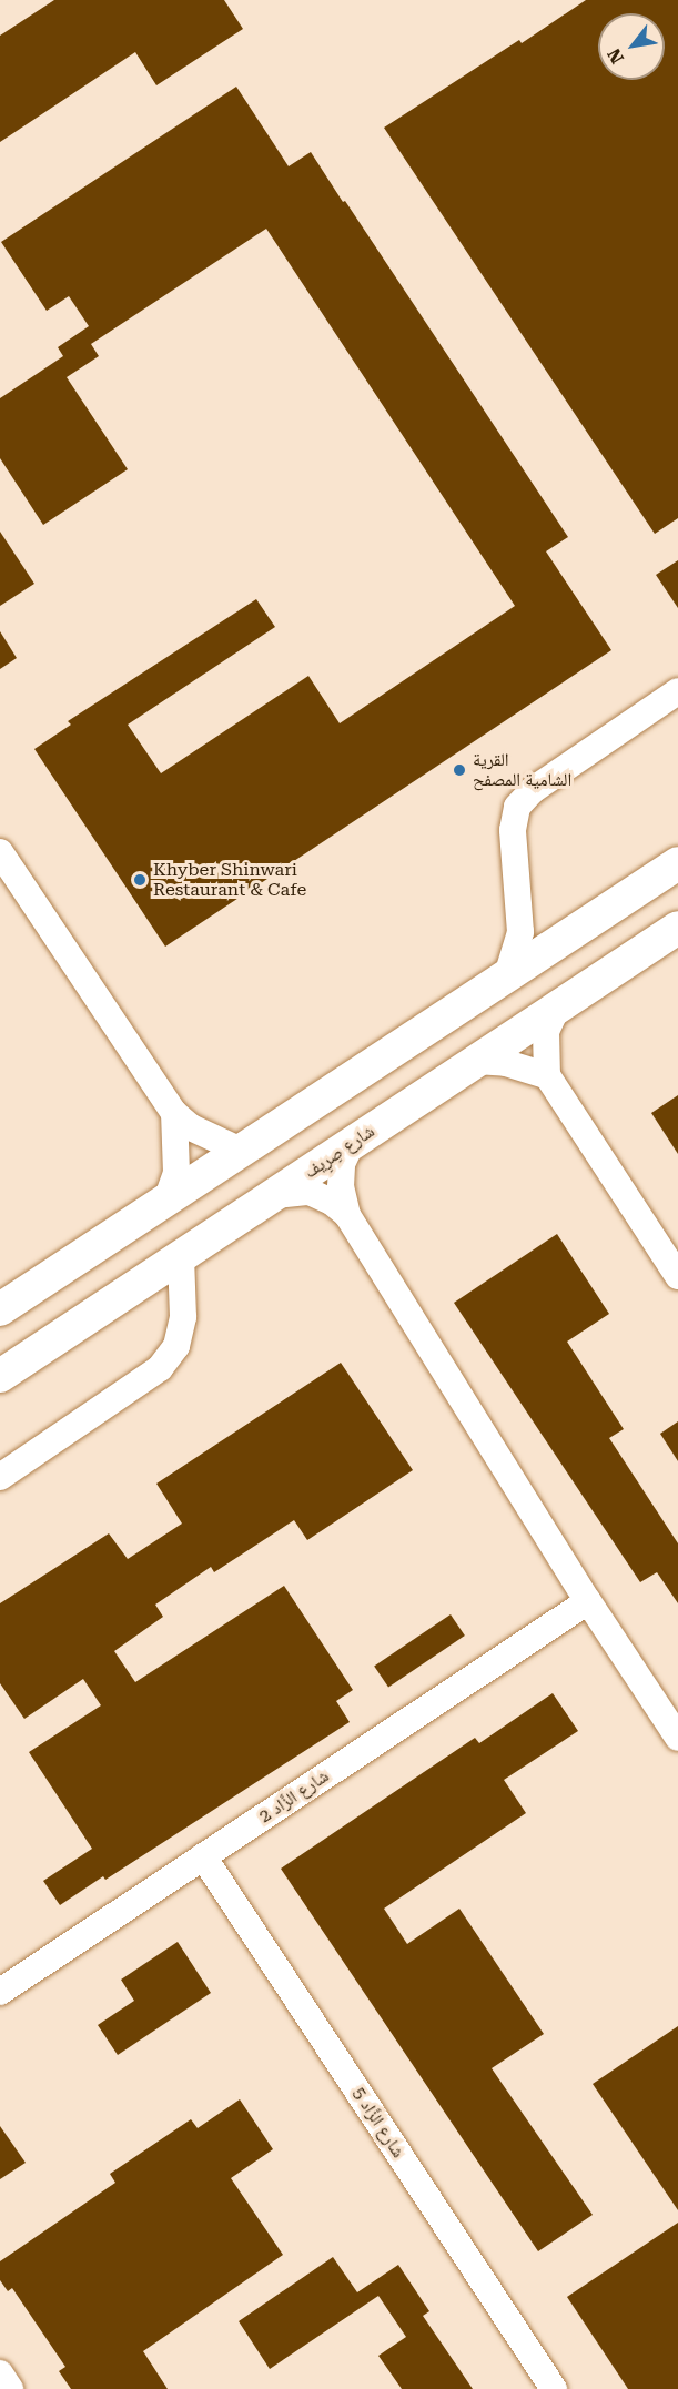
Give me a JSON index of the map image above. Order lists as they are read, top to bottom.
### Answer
{
  "streets": {
    "main road": ["شارع صِرِيف"],
    "street": ["شارع الزَّاد 2", "شارع الزَّاد 5"]
  },
  "crossings": [
    ["شارع الزَّاد 2", "شارع الزَّاد 5"]
  ],
  "places": ["القرية الشامية المصفح", "Khyber Shinwari Restaurant & Cafe"],
  "north": "bottom left"
}
